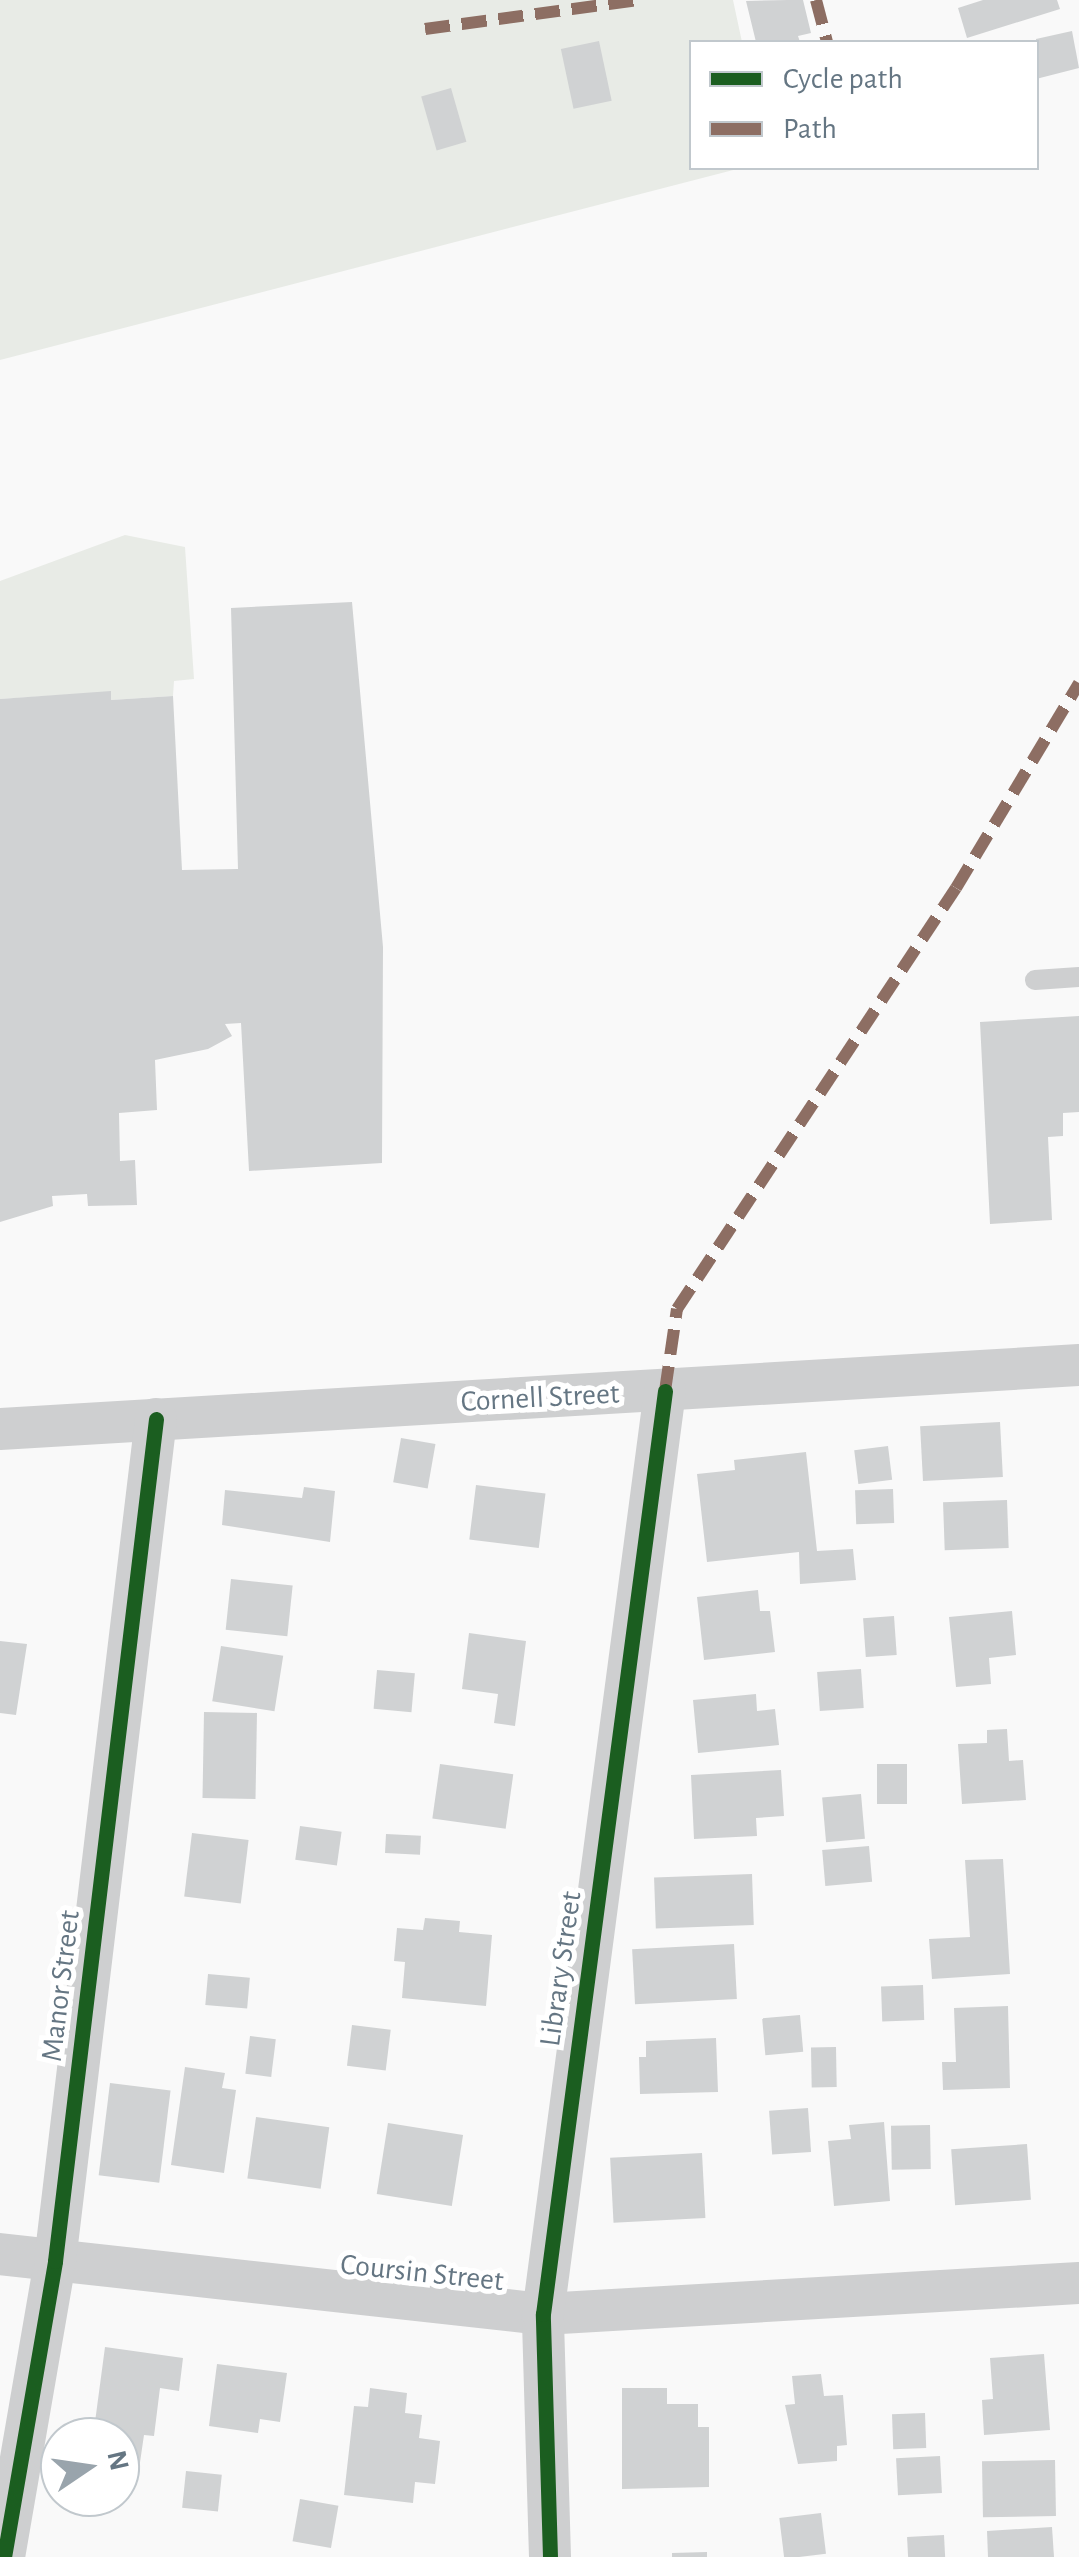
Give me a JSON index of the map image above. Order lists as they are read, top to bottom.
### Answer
{
  "streets": {
    "street": [
      "Cornell Street",
      "Library Street",
      "Manor Street",
      "Coursin Street"
    ]
  },
  "crossings": [
    ["Cornell Street", "Library Street"],
    ["Cornell Street", "Manor Street"],
    ["Library Street", "Coursin Street"],
    ["Manor Street", "Coursin Street"]
  ],
  "legend": ["Cycle path", "Path"],
  "north": "right"
}
